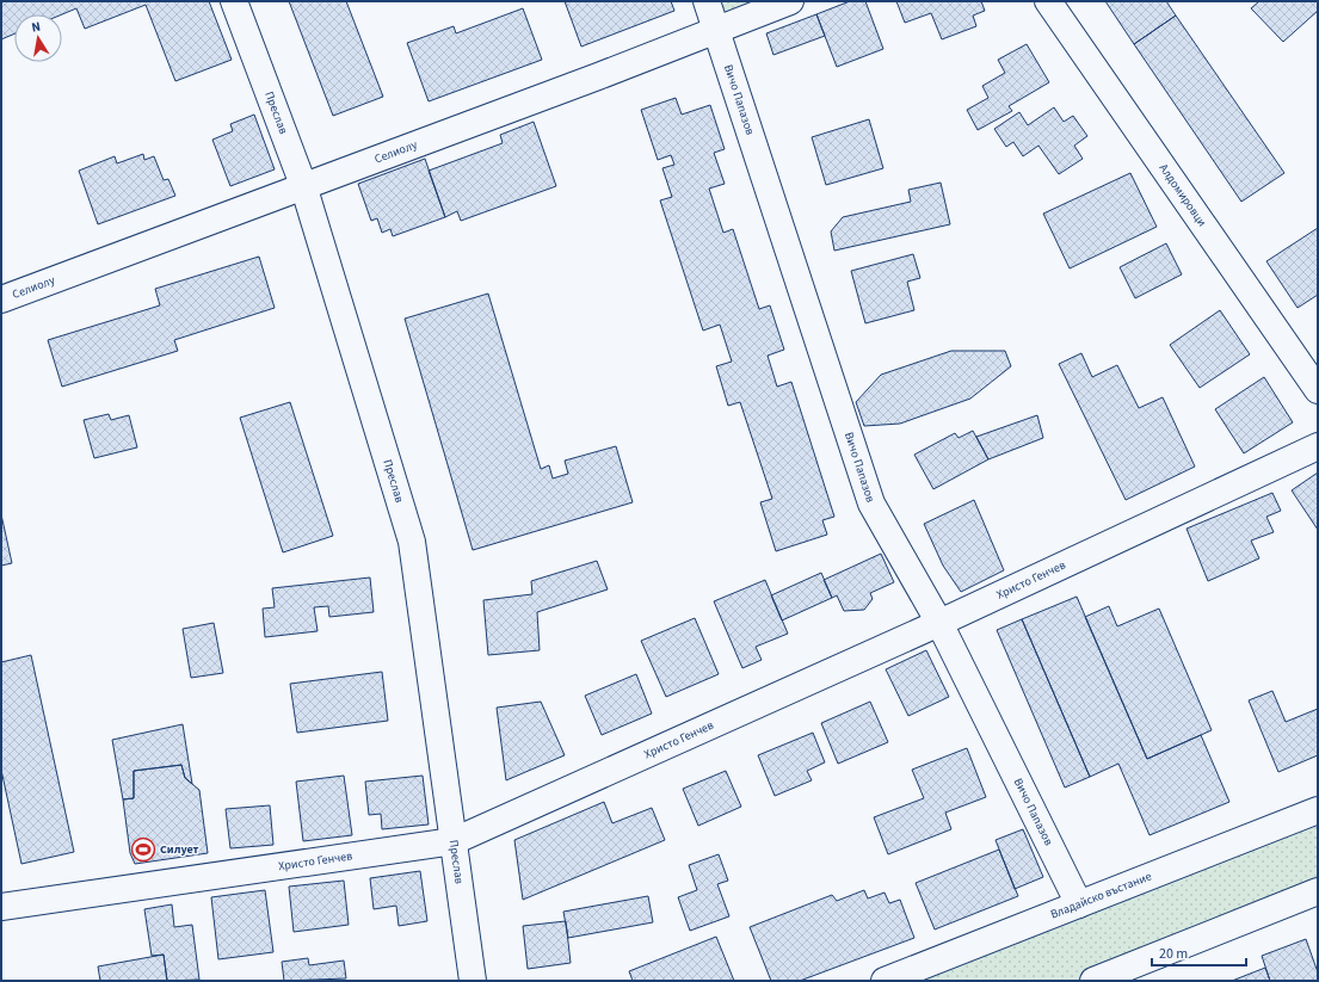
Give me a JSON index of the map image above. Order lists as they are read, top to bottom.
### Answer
{
  "streets": {
    "street": [
      "Вичо Папазов",
      "Преслав",
      "Селиолу",
      "Алдомировци",
      "Христо Генчев",
      "Владайско въстание"
    ]
  },
  "crossings": [
    ["Вичо Папазов", "Селиолу"],
    ["Вичо Папазов", "Христо Генчев"],
    ["Вичо Папазов", "Владайско въстание"],
    ["Преслав", "Селиолу"],
    ["Преслав", "Христо Генчев"]
  ],
  "places": {
    "sports": ["Силует"]
  },
  "scale_bar": "20 m",
  "north": "top"
}
